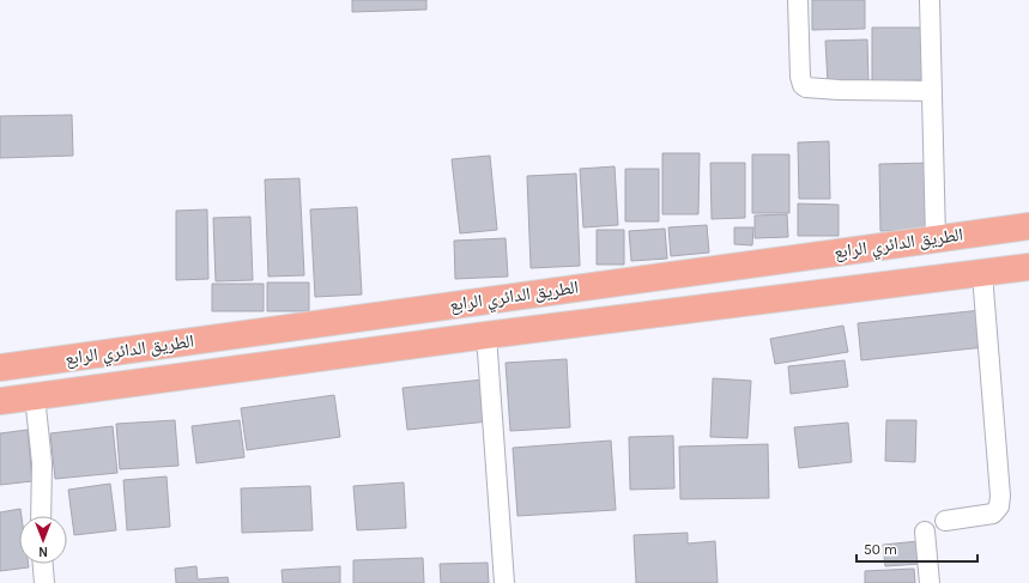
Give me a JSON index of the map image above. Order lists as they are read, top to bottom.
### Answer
{
  "streets": {
    "main road": ["الطريق الدائري الرابع"]
  },
  "scale_bar": "50 m",
  "north": "bottom"
}
